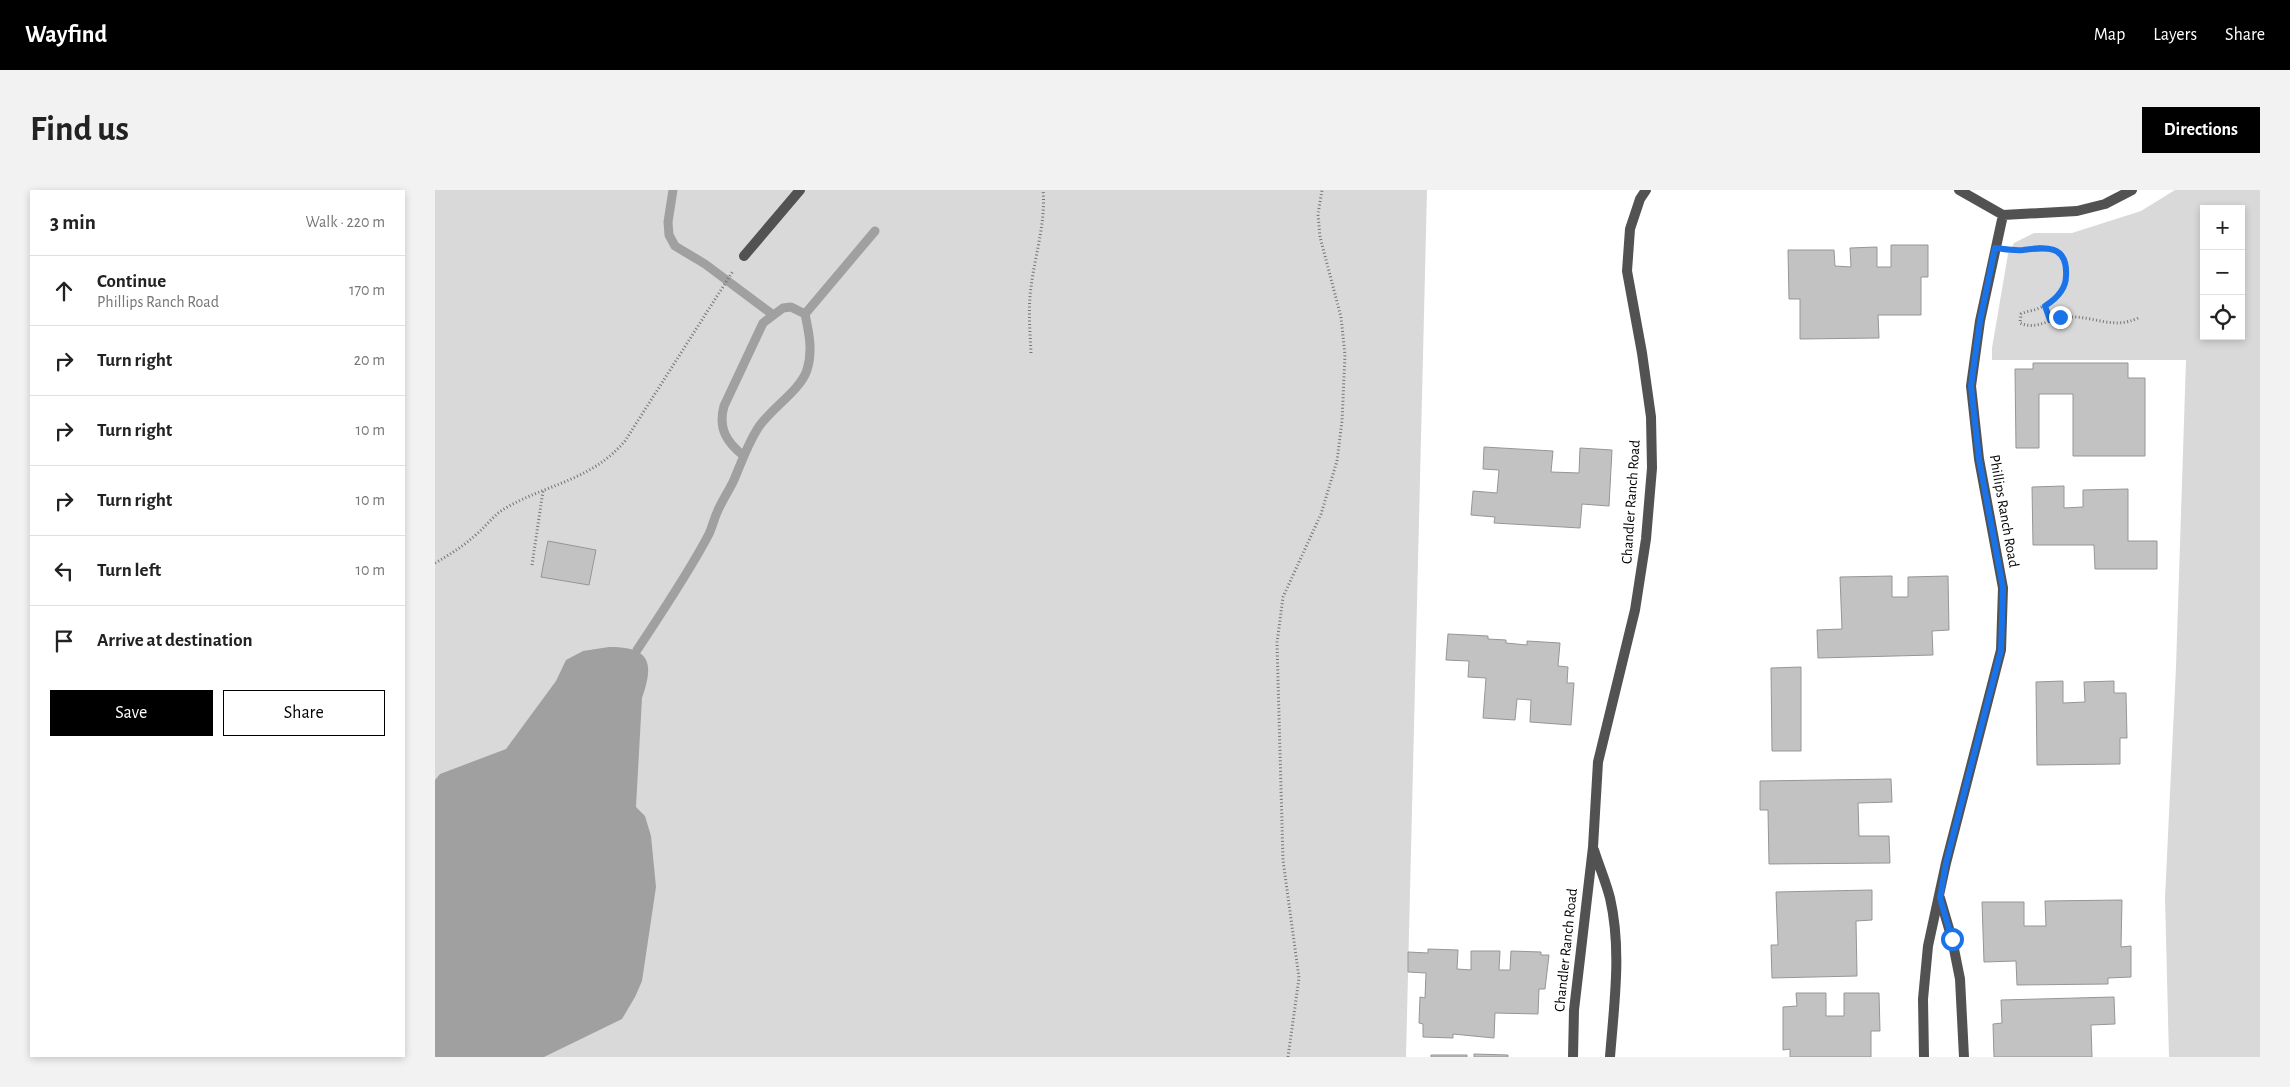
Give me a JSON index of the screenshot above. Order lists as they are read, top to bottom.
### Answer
{
  "streets": {
    "street": ["Chandler Ranch Road", "Phillips Ranch Road"]
  },
  "page": {
    "header": "Wayfind",
    "nav": ["Map", "Layers", "Share"],
    "buttons": [
      "Directions",
      ["Save", "Share"]
    ],
    "title": "Find us",
    "heading": ["3 min", "Walk · 220 m"],
    "map_buttons": ["+", "−"],
    "list": [
      ["Continue", "Phillips Ranch Road", "170 m"],
      ["Turn right", "20 m"],
      ["Turn right", "10 m"],
      ["Turn right", "10 m"],
      ["Turn left", "10 m"],
      "Arrive at destination"
    ]
  }
}
